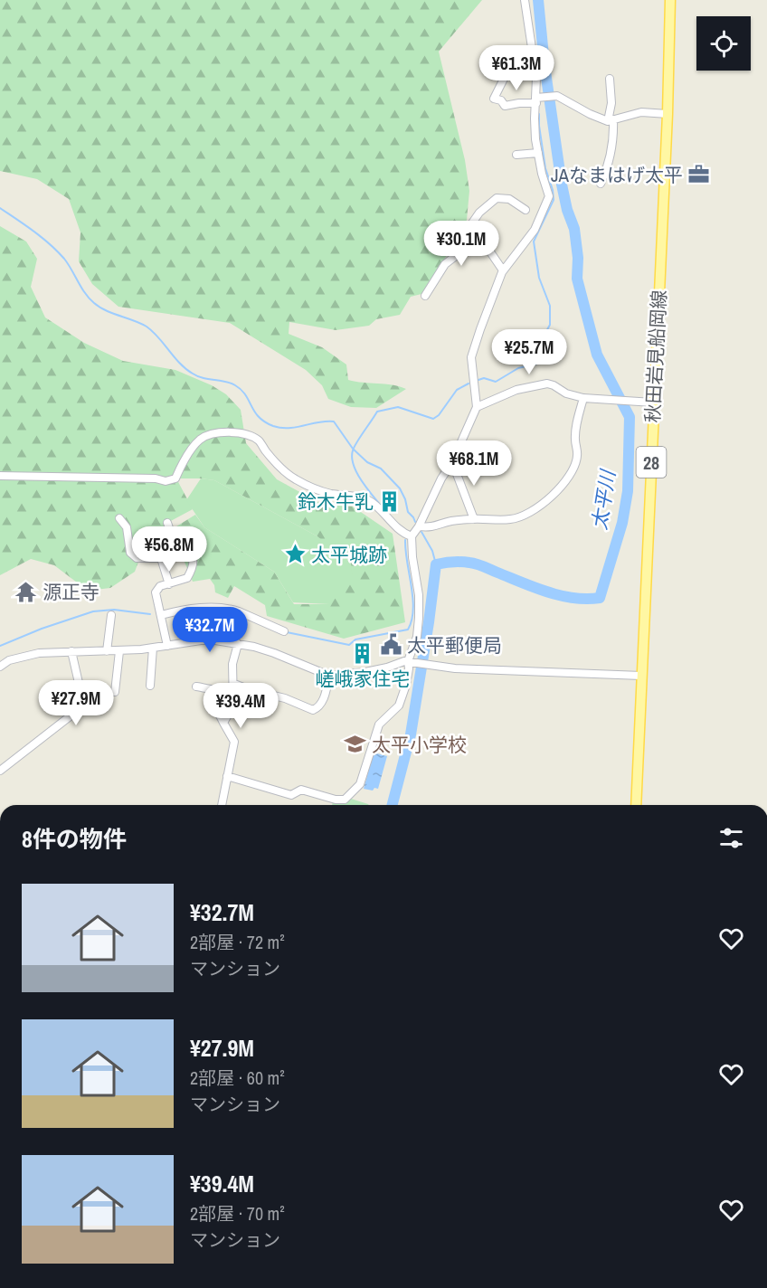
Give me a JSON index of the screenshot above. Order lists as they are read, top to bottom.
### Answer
{
  "streets": {
    "main road": ["秋田岩見船岡線", "28"]
  },
  "water": ["太平川"],
  "places": {
    "office": ["JAなまはげ太平"],
    "building": ["鈴木牛乳", "嵯峨家住宅"],
    "place": ["太平城跡"],
    "temple": ["源正寺"],
    "public building": ["太平郵便局"],
    "school or university": ["太平小学校"]
  },
  "page": {
    "price": [
      "¥61.3M",
      "¥30.1M",
      "¥25.7M",
      "¥68.1M",
      "¥56.8M",
      "¥32.7M",
      "¥27.9M",
      "¥39.4M"
    ],
    "heading": "8件の物件",
    "list": [
      {
        "name": "¥32.7M",
        "note": "2部屋 · 72 m² · マンション"
      },
      {
        "name": "¥27.9M",
        "note": "2部屋 · 60 m² · マンション"
      },
      {
        "name": "¥39.4M",
        "note": "2部屋 · 70 m² · マンション"
      }
    ]
  }
}
